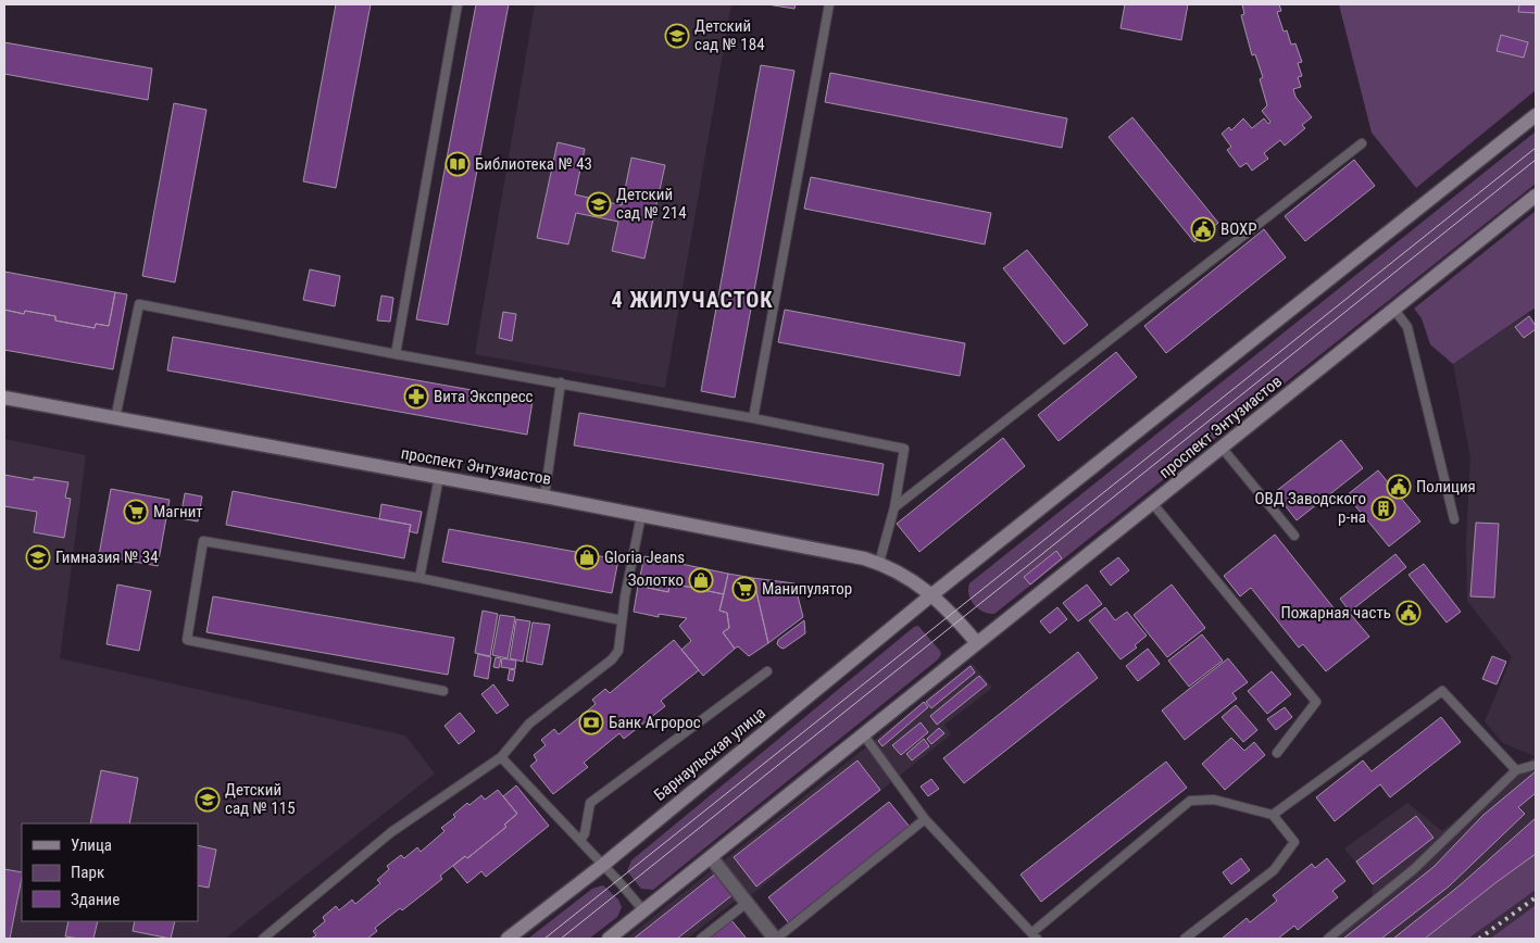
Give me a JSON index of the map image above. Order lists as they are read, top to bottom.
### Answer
{
  "streets": {
    "main road": ["проспект Энтузиастов", "Барнаульская улица"]
  },
  "crossings": [
    ["проспект Энтузиастов", "Барнаульская улица"]
  ],
  "districts": ["4 ЖИЛУЧАСТОК"],
  "places": {
    "school or university": [
      "Детский сад № 184",
      "Детский сад № 214",
      "Гимназия № 34",
      "Детский сад № 115"
    ],
    "library": ["Библиотека № 43"],
    "public building": ["ВОХР", "Полиция", "Пожарная часть"],
    "pharmacy": ["Вита Экспресс"],
    "building": ["ОВД Заводского р-на"],
    "supermarket": ["Магнит", "Манипулятор"],
    "shop": ["Gloria Jeans", "Золотко"],
    "bank": ["Банк Агророс"]
  },
  "legend": ["Улица", "Парк", "Здание"]
}
